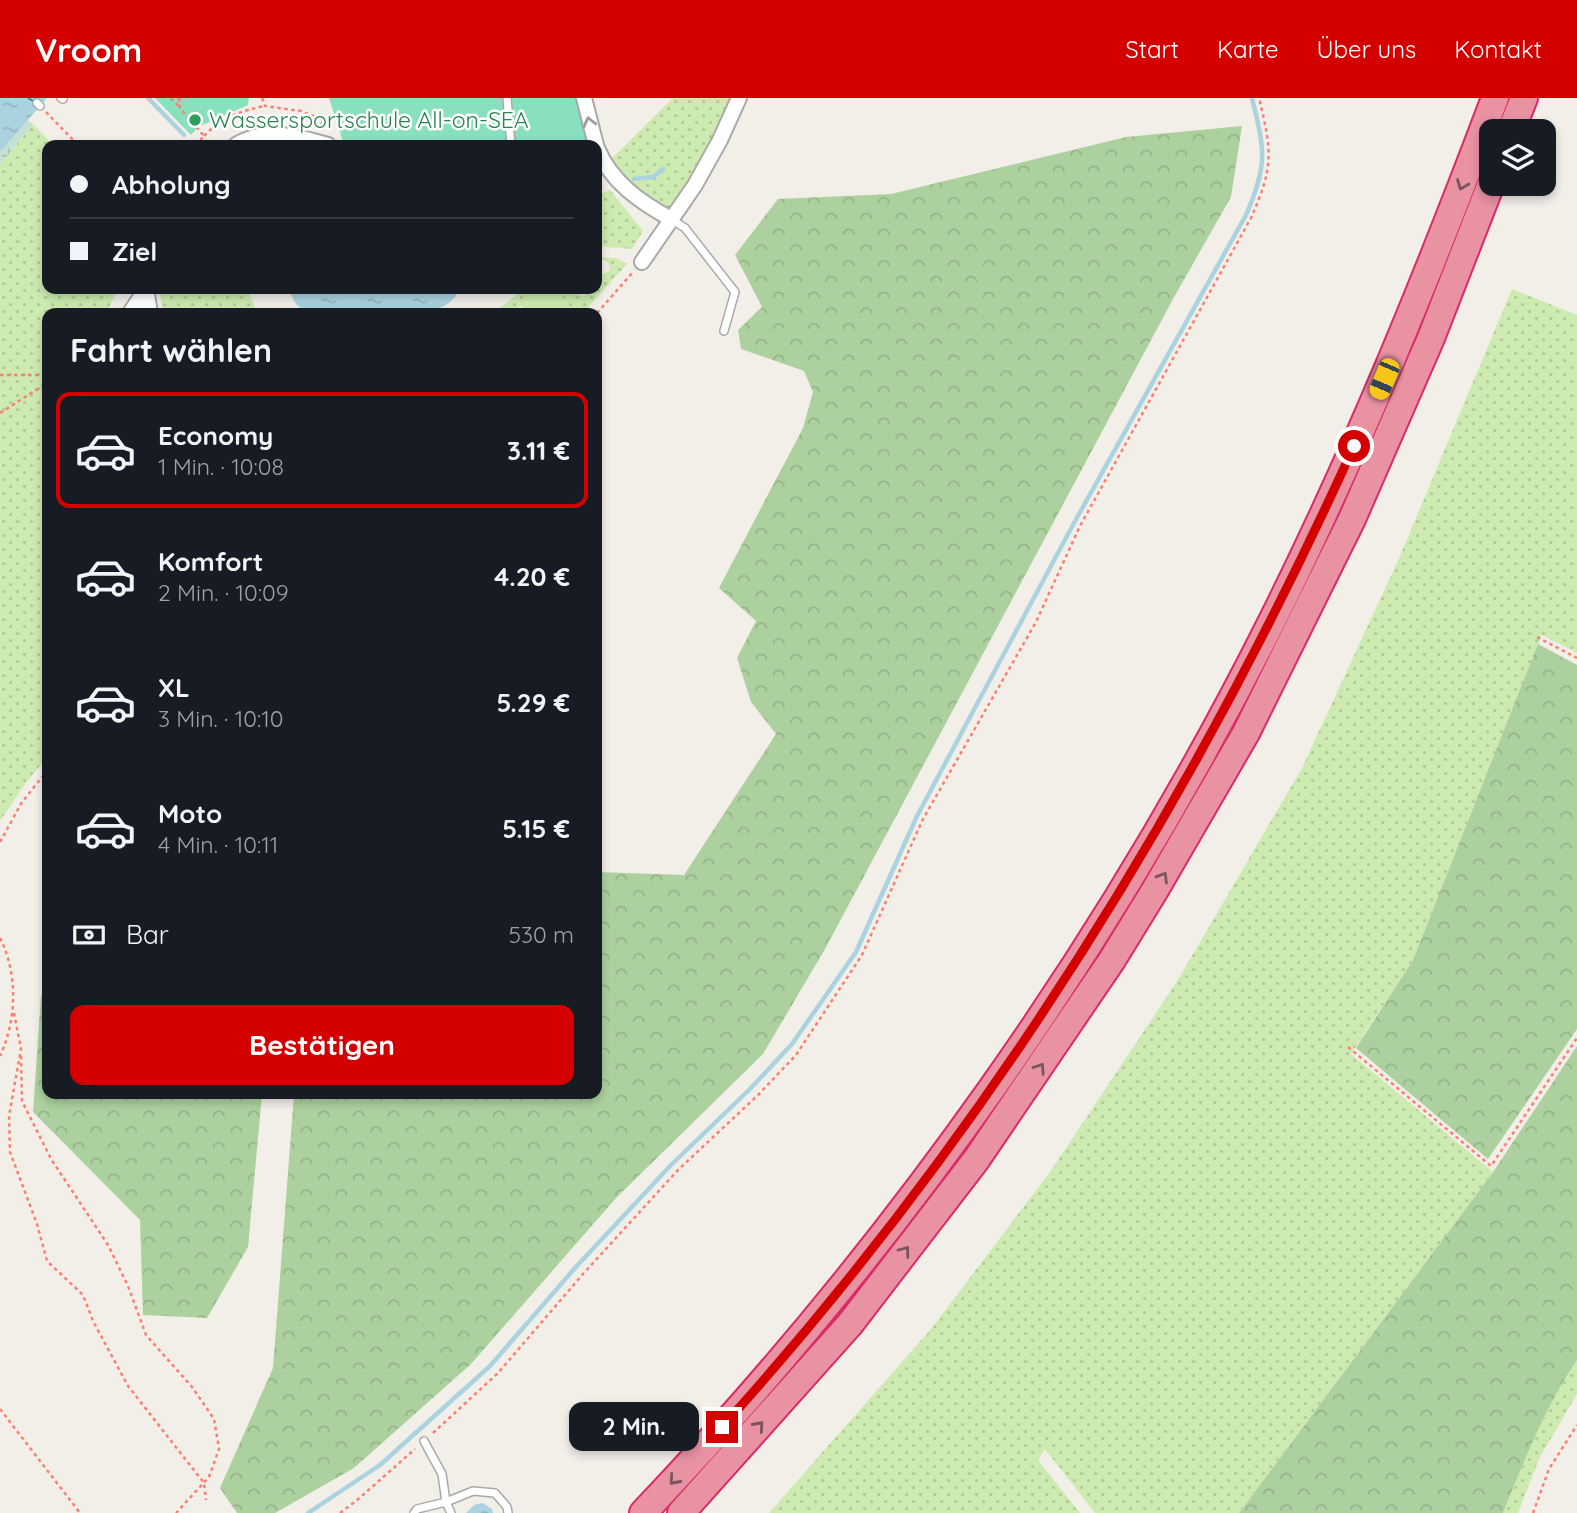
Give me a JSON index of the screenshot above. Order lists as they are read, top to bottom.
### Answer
{
  "places": ["Wassersportschule All-on-SEA"],
  "page": {
    "header": "Vroom",
    "nav": [
      "Start",
      "Karte",
      "Über uns",
      "Kontakt"
    ],
    "banner": ["Abholung", "Ziel"],
    "heading": "Fahrt wählen",
    "list": [
      {
        "name": "Economy",
        "note": "1 Min. · 10:08",
        "value": "3.11 €"
      },
      {
        "name": "Komfort",
        "note": "2 Min. · 10:09",
        "value": "4.20 €"
      },
      {
        "name": "XL",
        "note": "3 Min. · 10:10",
        "value": "5.29 €"
      },
      {
        "name": "Moto",
        "note": "4 Min. · 10:11",
        "value": "5.15 €"
      }
    ],
    "pay": ["Bar", "530 m"],
    "buttons": "Bestätigen",
    "bubble": "2 Min."
  }
}
